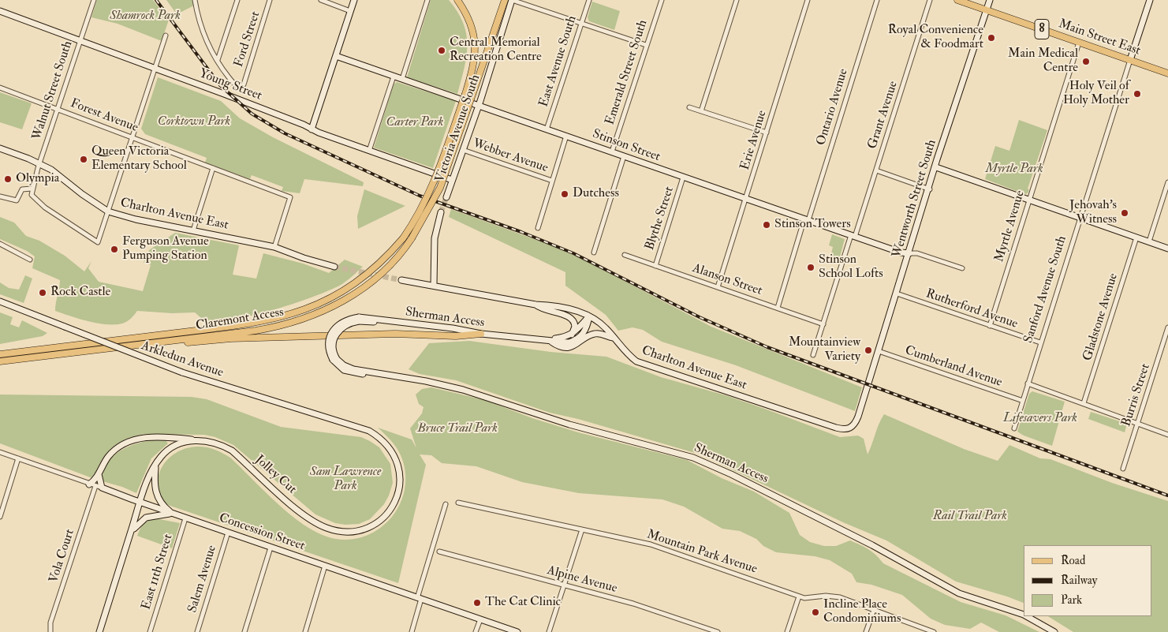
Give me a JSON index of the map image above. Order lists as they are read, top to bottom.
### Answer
{
  "streets": {
    "main road": [
      "8",
      "Main Street East",
      "Young Street",
      "Victoria Avenue South",
      "Stinson Street",
      "Wentworth Street South",
      "Charlton Avenue East",
      "Sanford Avenue South",
      "Sherman Access",
      "Claremont Access",
      "Arkledun Avenue",
      "Jolley Cut",
      "Concession Street"
    ],
    "street": [
      "Ford Street",
      "East Avenue South",
      "Emerald Street South",
      "Walnut Street South",
      "Ontario Avenue",
      "Grant Avenue",
      "Forest Avenue",
      "Erie Avenue",
      "Webber Avenue",
      "Blythe Street",
      "Myrtle Avenue",
      "Alanson Street",
      "Rutherford Avenue",
      "Gladstone Avenue",
      "Cumberland Avenue",
      "Burris Street",
      "Mountain Park Avenue",
      "Vola Court",
      "East 11th Street",
      "Salem Avenue",
      "Alpine Avenue"
    ]
  },
  "crossings": [
    ["Main Street East", "Wentworth Street South"],
    ["Main Street East", "Myrtle Avenue"],
    ["Main Street East", "Sanford Avenue South"],
    ["East Avenue South", "Stinson Street"],
    ["Emerald Street South", "Stinson Street"],
    ["Young Street", "Walnut Street South"],
    ["Young Street", "Victoria Avenue South"],
    ["Walnut Street South", "Forest Avenue"],
    ["Walnut Street South", "Charlton Avenue East"],
    ["Ontario Avenue", "Stinson Street"],
    ["Ontario Avenue", "Alanson Street"],
    ["Grant Avenue", "Stinson Street"],
    ["Grant Avenue", "Alanson Street"],
    ["Forest Avenue", "Charlton Avenue East"],
    ["Victoria Avenue South", "Stinson Street"],
    ["Victoria Avenue South", "Webber Avenue"],
    ["Erie Avenue", "Stinson Street"],
    ["Erie Avenue", "Alanson Street"],
    ["Stinson Street", "Wentworth Street South"],
    ["Stinson Street", "Blythe Street"],
    ["Wentworth Street South", "Charlton Avenue East"],
    ["Wentworth Street South", "Rutherford Avenue"],
    ["Wentworth Street South", "Cumberland Avenue"],
    ["Charlton Avenue East", "Sherman Access"],
    ["Blythe Street", "Alanson Street"],
    ["Myrtle Avenue", "Rutherford Avenue"],
    ["Sanford Avenue South", "Rutherford Avenue"],
    ["Sanford Avenue South", "Cumberland Avenue"],
    ["Arkledun Avenue", "Jolley Cut"],
    ["Jolley Cut", "Concession Street"],
    ["Concession Street", "Vola Court"],
    ["Concession Street", "East 11th Street"],
    ["Concession Street", "Salem Avenue"]
  ],
  "parks": [
    "Shamrock Park",
    "Corktown Park",
    "Carter Park",
    "Myrtle Park",
    "Lifesavers Park",
    "Bruce Trail Park",
    "Sam Lawrence Park",
    "Rail Trail Park"
  ],
  "places": [
    "Royal Convenience & Foodmart",
    "Central Memorial Recreation Centre",
    "Main Medical Centre",
    "Holy Veil of Holy Mother",
    "Queen Victoria Elementary School",
    "Olympia",
    "Dutchess",
    "Jehovah's Witness",
    "Stinson Towers",
    "Ferguson Avenue Pumping Station",
    "Stinson School Lofts",
    "Rock Castle",
    "Mountainview Variety",
    "The Cat Clinic",
    "Incline Place Condominiums"
  ],
  "legend": ["Road", "Railway", "Park"]
}
